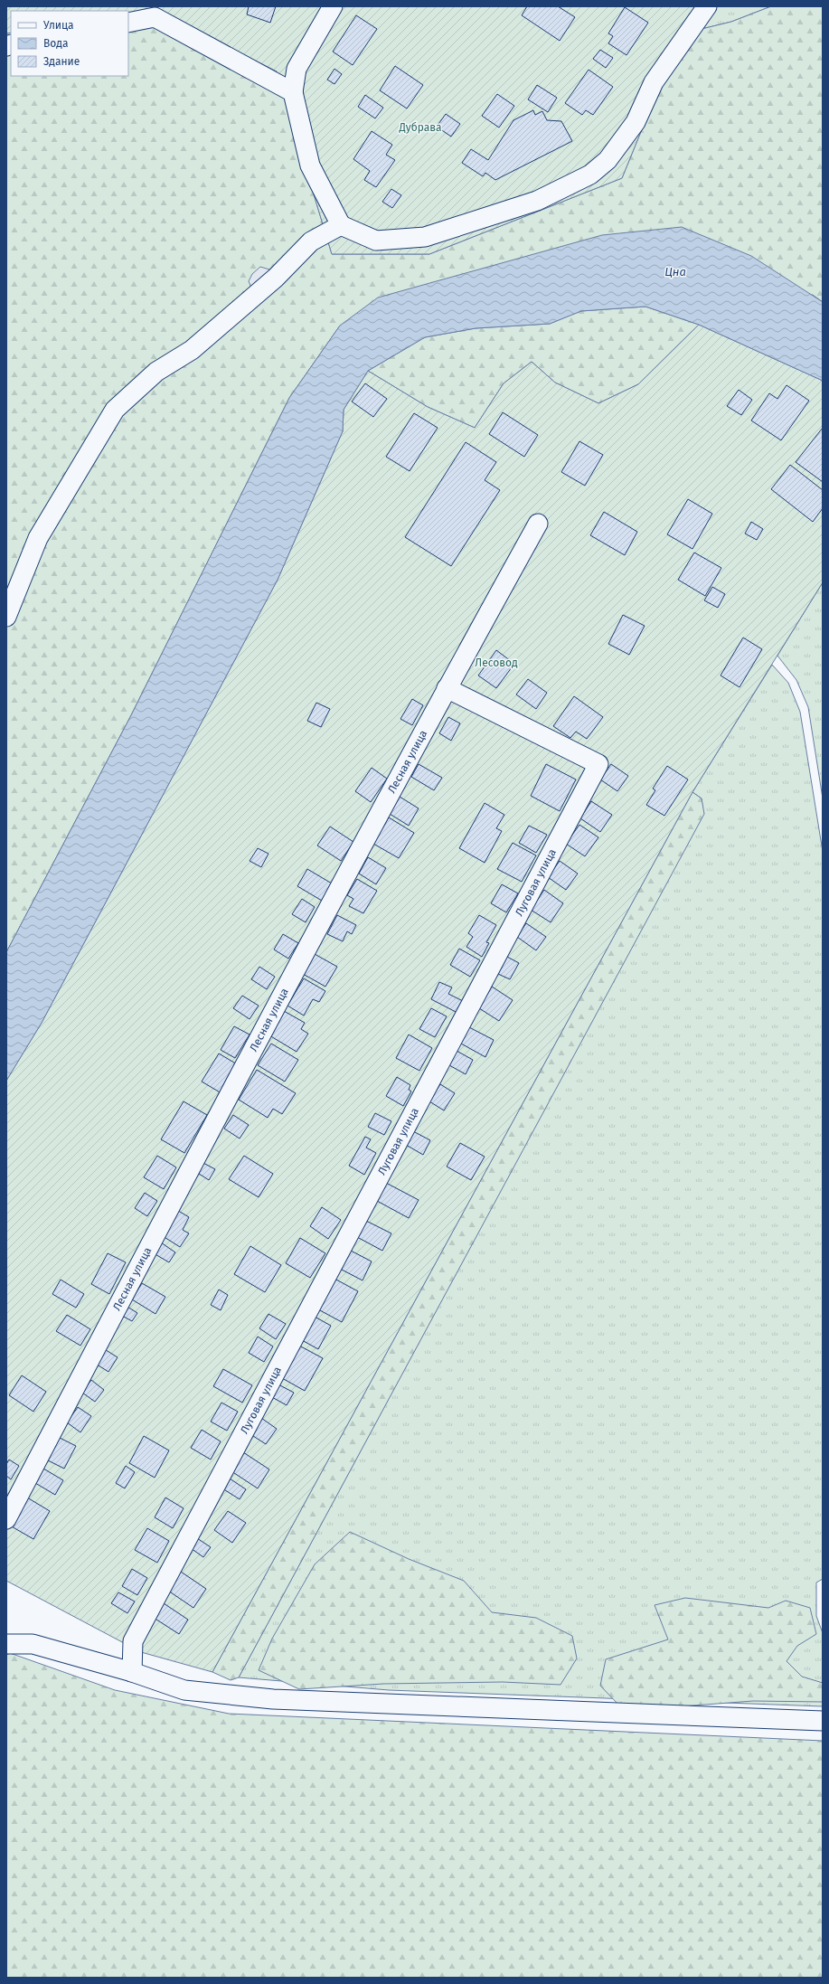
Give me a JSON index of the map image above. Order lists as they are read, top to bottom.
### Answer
{
  "streets": {
    "street": ["Лесная улица", "Луговая улица"]
  },
  "crossings": [
    ["Лесная улица", "Луговая улица"]
  ],
  "water": ["Цна"],
  "parks": ["Дубрава", "Лесовод"],
  "legend": ["Улица", "Вода", "Здание"]
}
